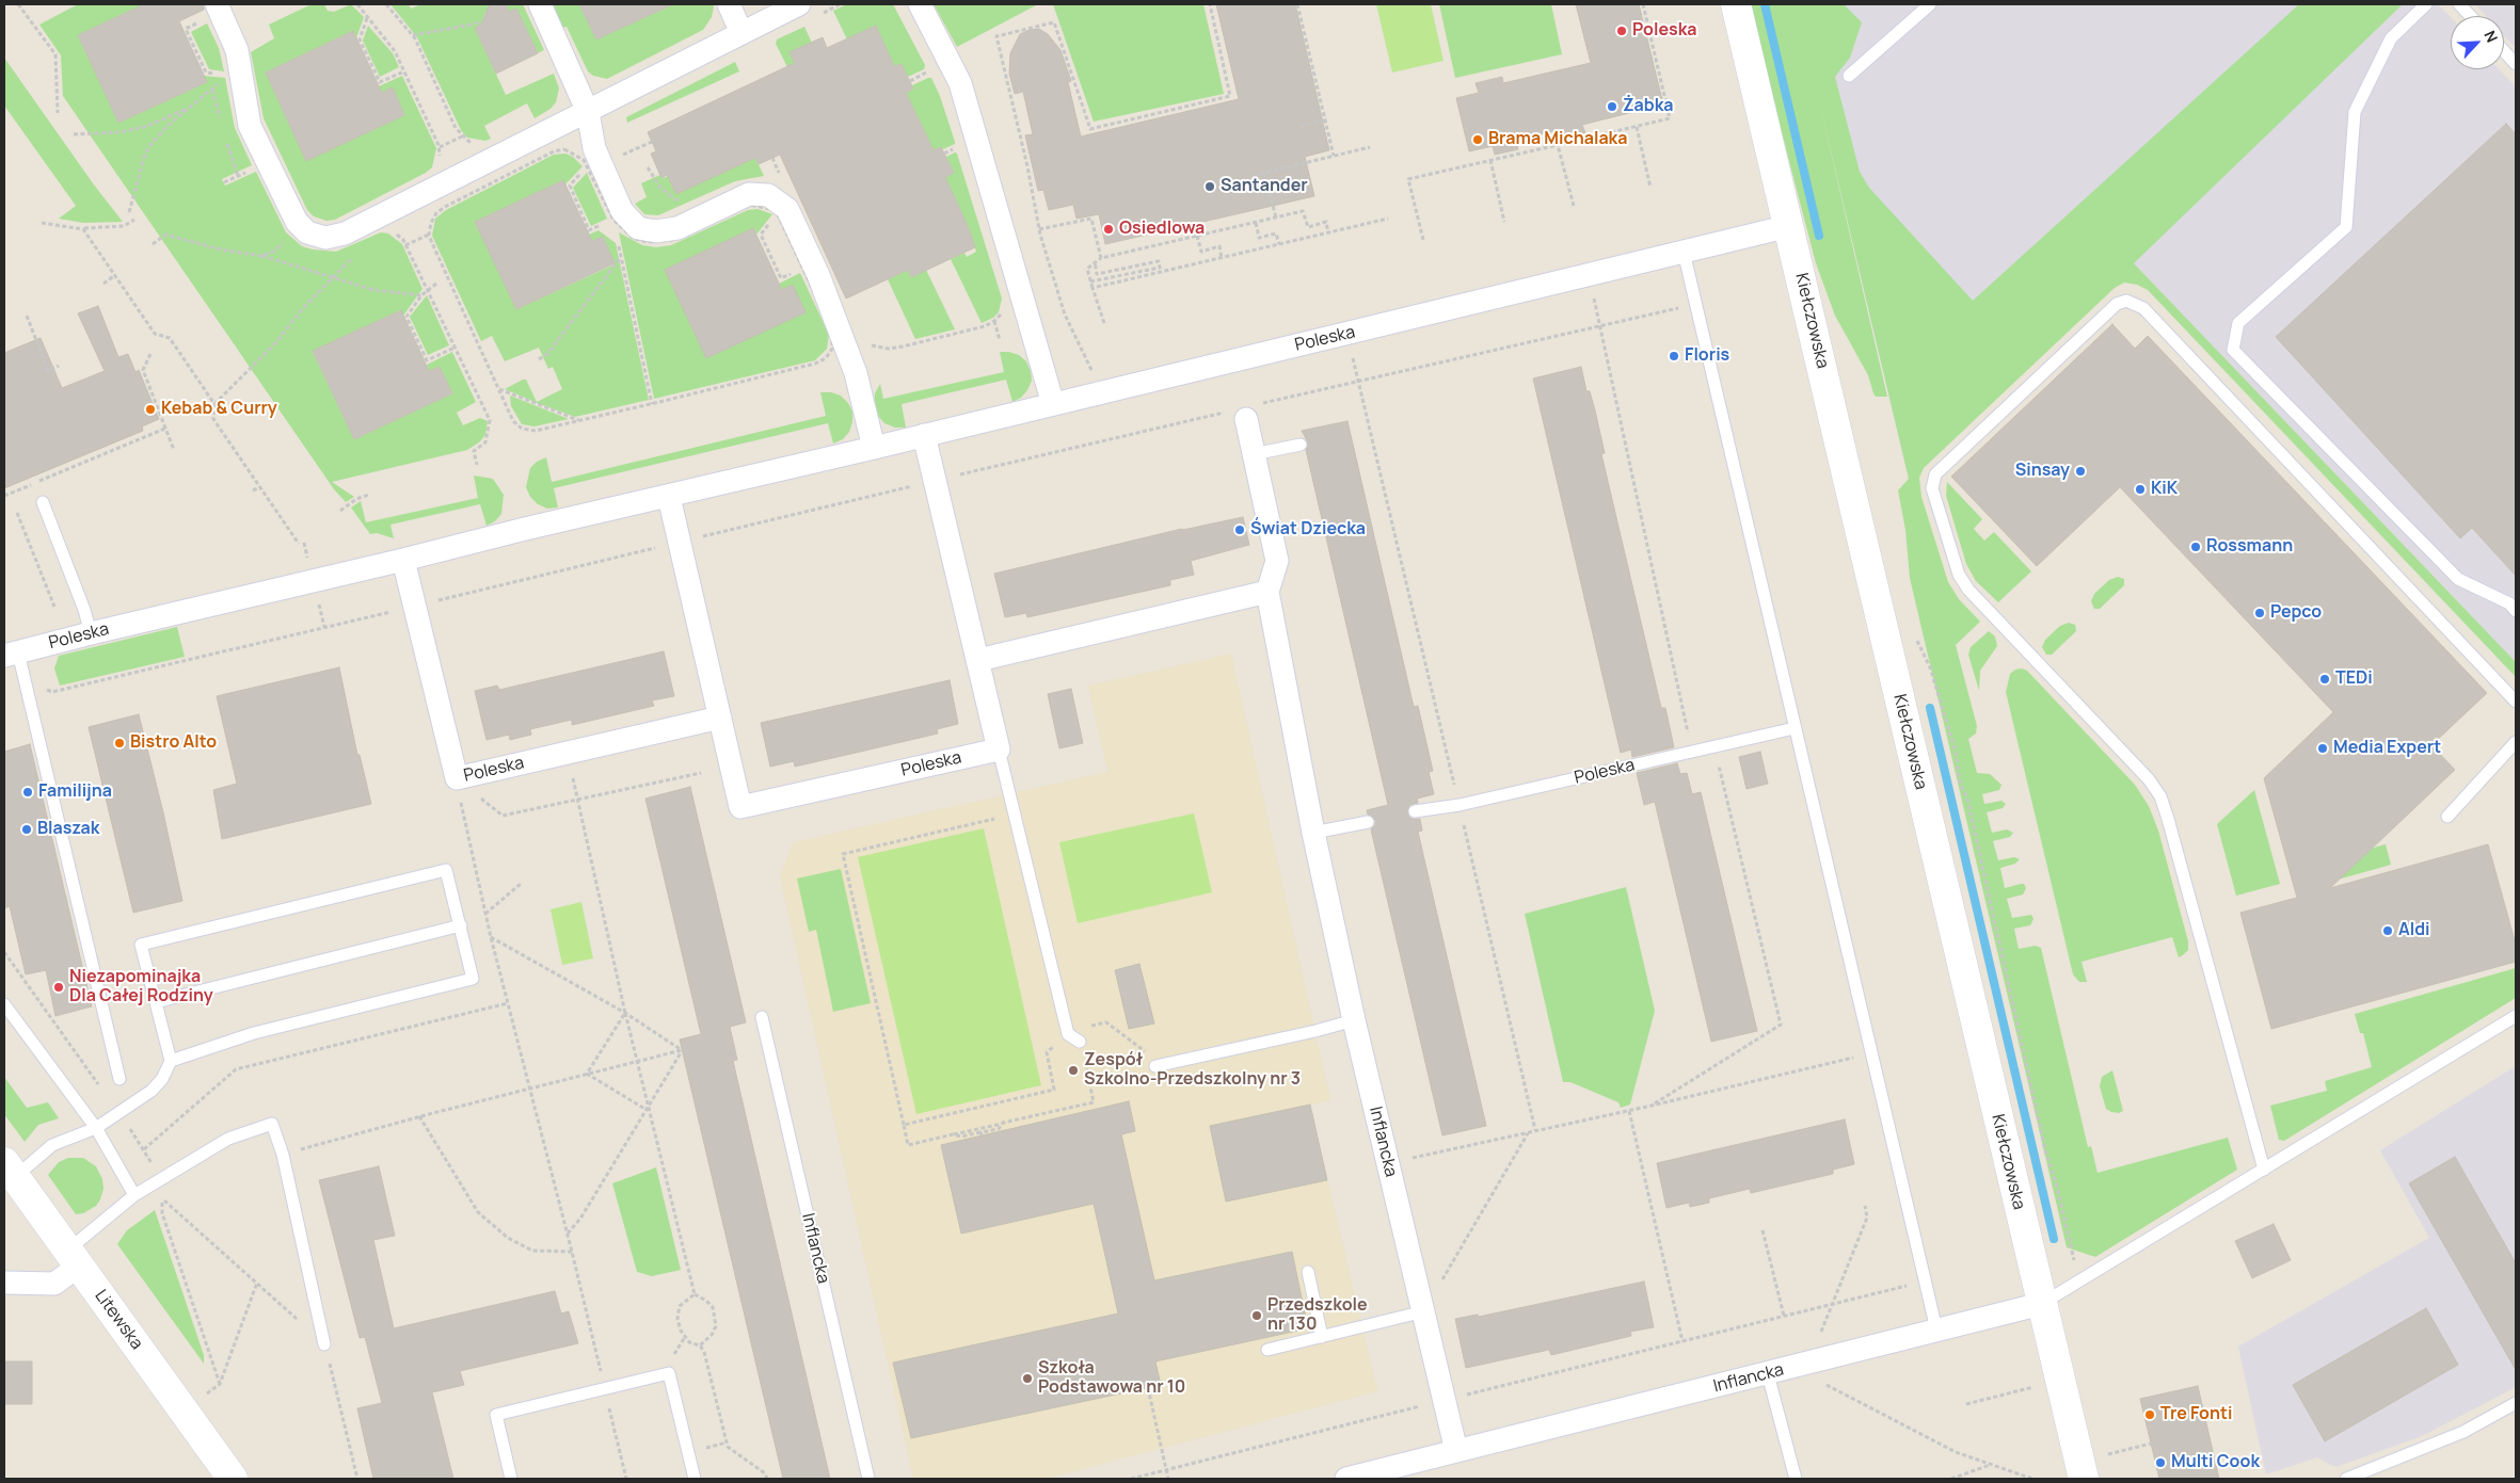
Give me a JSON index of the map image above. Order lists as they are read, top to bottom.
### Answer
{
  "streets": {
    "street": [
      "Kiełczowska",
      "Poleska",
      "Inflancka",
      "Litewska"
    ]
  },
  "crossings": [
    ["Kiełczowska", "Poleska"],
    ["Kiełczowska", "Inflancka"]
  ],
  "places": [
    "Poleska",
    "Żabka",
    "Brama Michalaka",
    "Santander",
    "Osiedlowa",
    "Floris",
    "Kebab & Curry",
    "Sinsay",
    "KiK",
    "Świat Dziecka",
    "Rossmann",
    "Pepco",
    "TEDi",
    "Bistro Alto",
    "Media Expert",
    "Familijna",
    "Blaszak",
    "Aldi",
    "Niezapominajka Dla Całej Rodziny",
    "Zespół Szkolno-Przedszkolny nr 3",
    "Przedszkole nr 130",
    "Szkoła Podstawowa nr 10",
    "Tre Fonti",
    "Multi Cook"
  ],
  "north": "top right"
}
